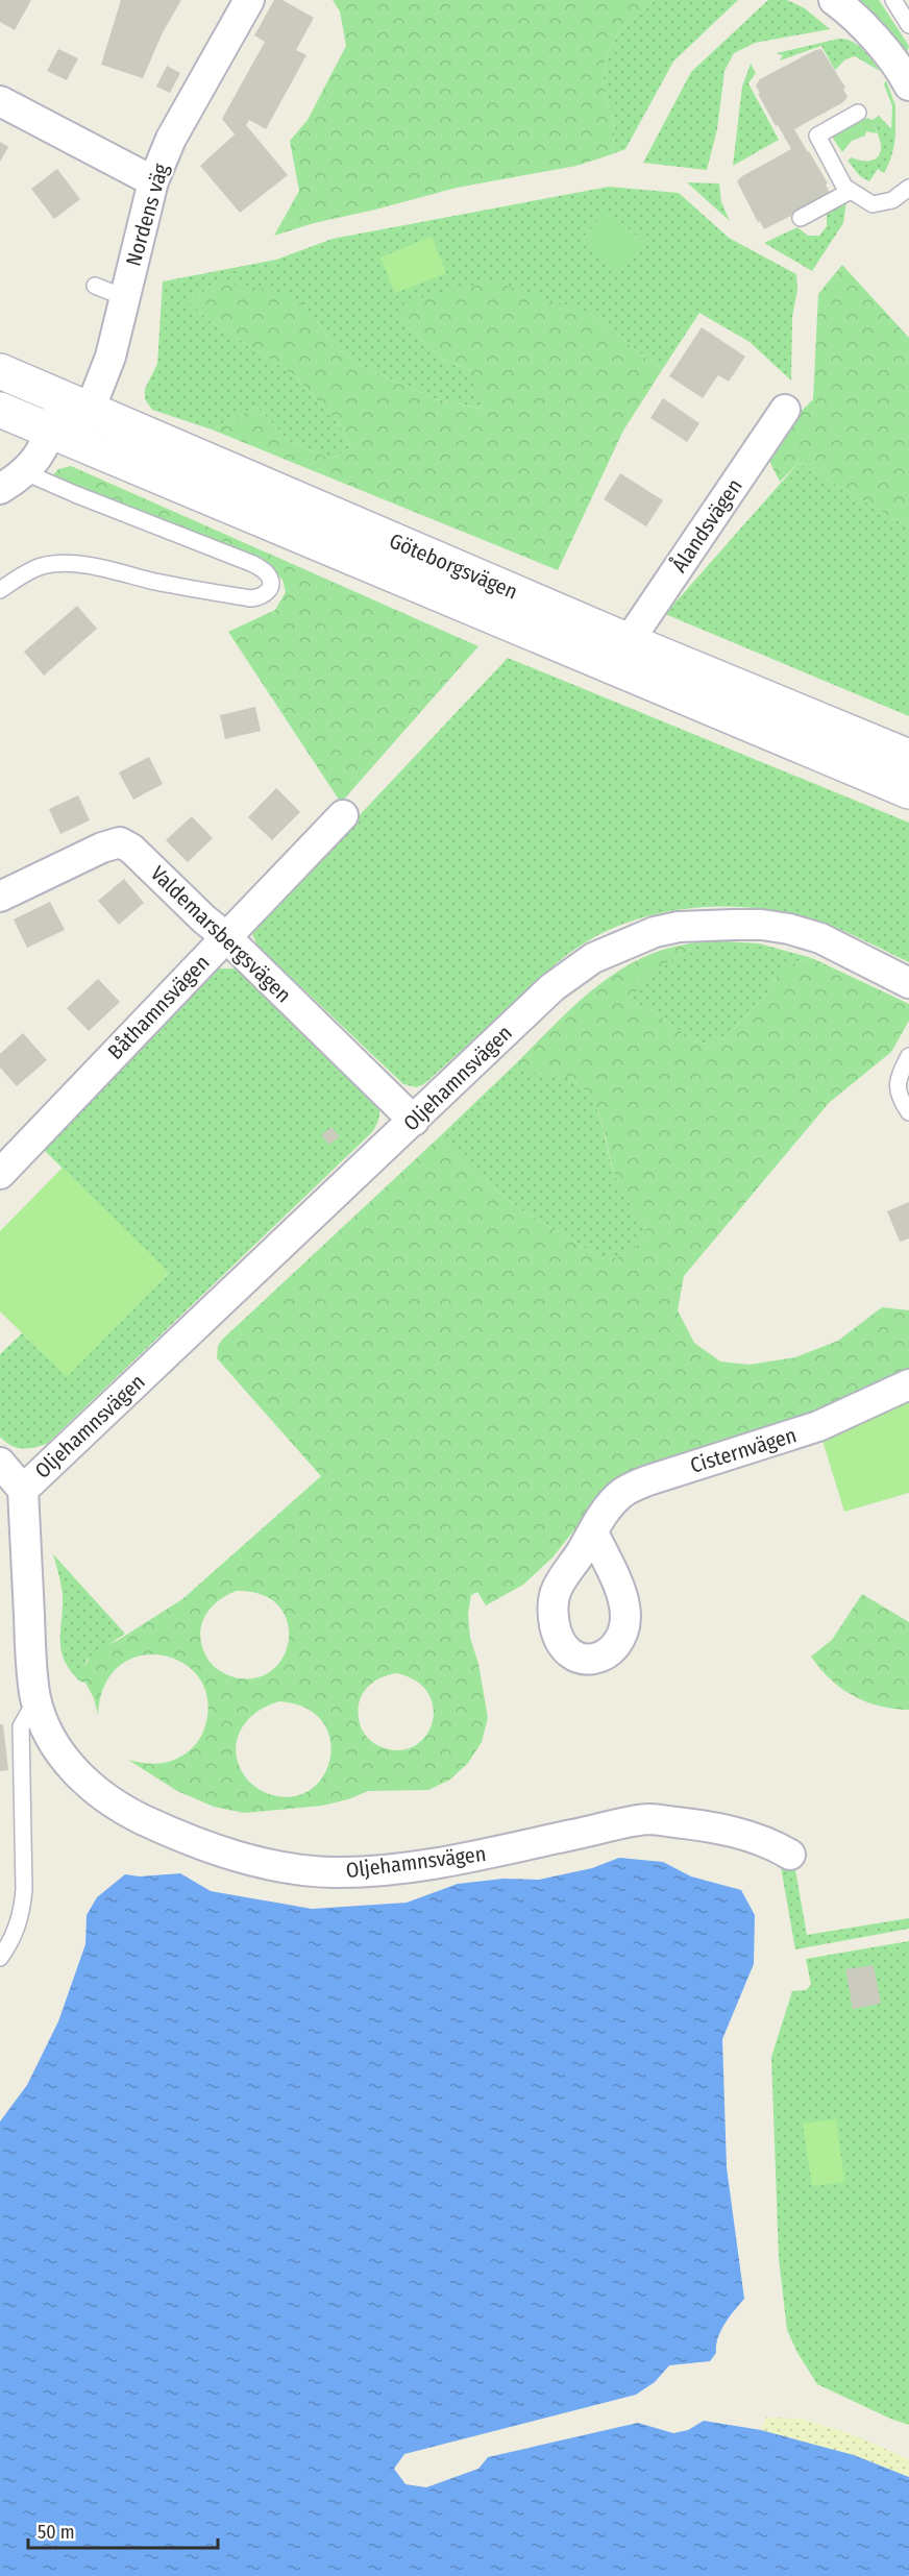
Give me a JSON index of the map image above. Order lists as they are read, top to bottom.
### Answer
{
  "streets": {
    "main road": ["Göteborgsvägen"],
    "street": [
      "Nordens väg",
      "Ålandsvägen",
      "Valdemarsbergsvägen",
      "Båthamnsvägen",
      "Oljehamnsvägen",
      "Cisternvägen"
    ]
  },
  "crossings": [
    ["Nordens väg", "Göteborgsvägen"],
    ["Ålandsvägen", "Göteborgsvägen"],
    ["Valdemarsbergsvägen", "Båthamnsvägen"],
    ["Valdemarsbergsvägen", "Oljehamnsvägen"]
  ],
  "scale_bar": "50 m"
}
